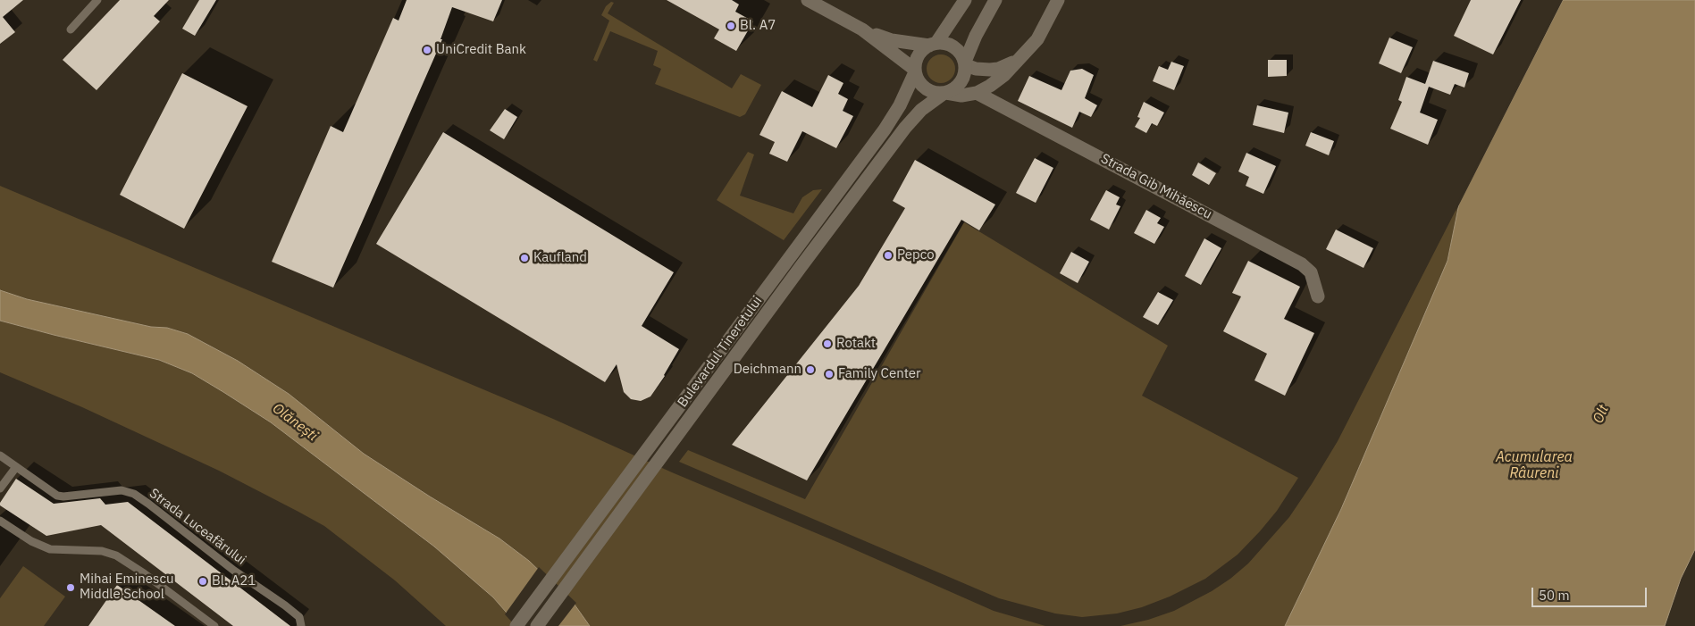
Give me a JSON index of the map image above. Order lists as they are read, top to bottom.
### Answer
{
  "streets": {
    "main road": ["Strada Gib Mihăescu", "Bulevardul Tineretului"],
    "lane": ["Strada Luceafărului"]
  },
  "water": ["Olt", "Olănești", "Acumularea Râureni"],
  "places": [
    "Bl. A7",
    "UniCredit Bank",
    "Pepco",
    "Kaufland",
    "Rotakt",
    "Deichmann",
    "Family Center",
    "Bl. A21",
    "Mihai Eminescu Middle School"
  ],
  "scale_bar": "50 m"
}
